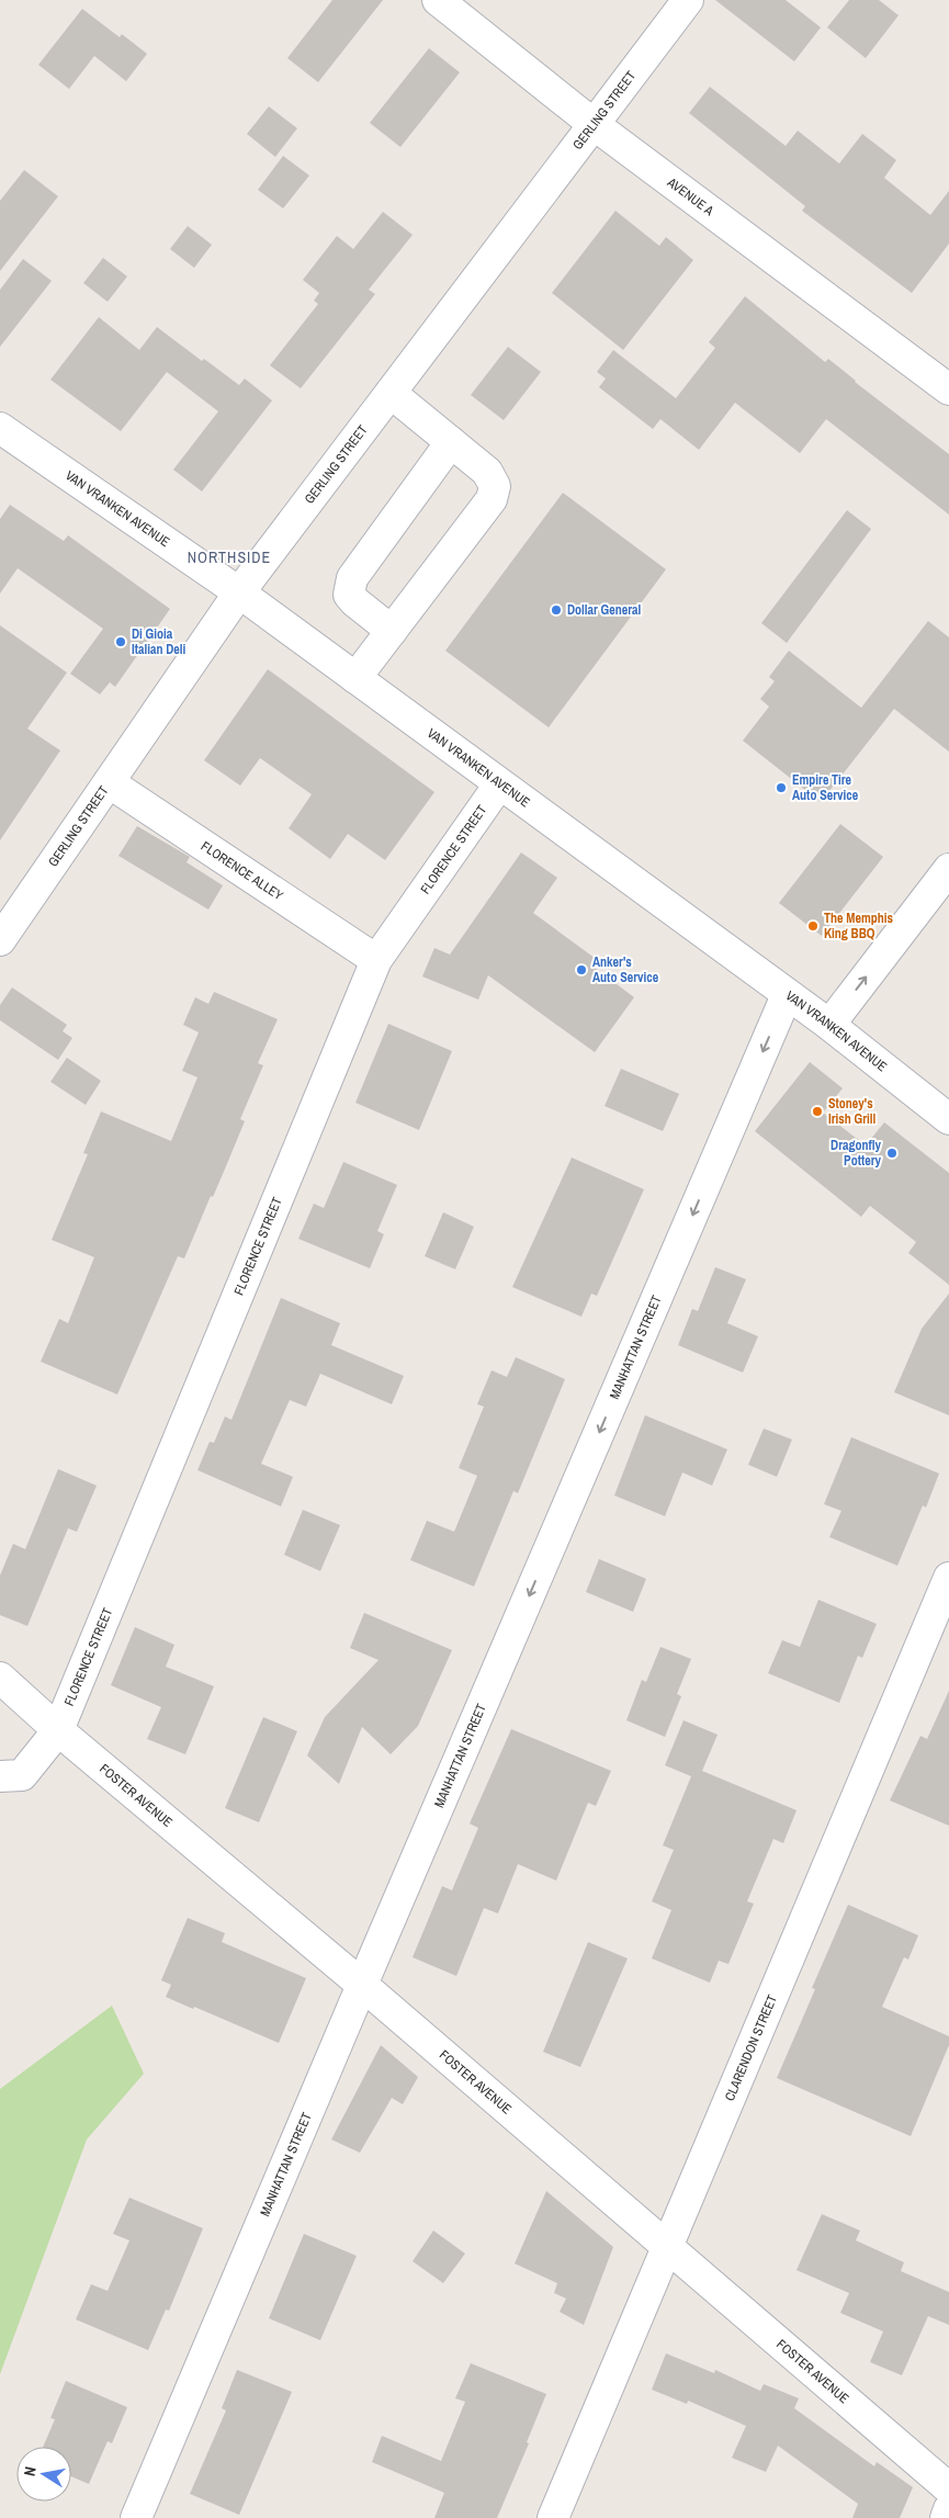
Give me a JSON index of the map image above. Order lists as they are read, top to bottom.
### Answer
{
  "streets": {
    "street": [
      "GERLING STREET",
      "AVENUE A",
      "VAN VRANKEN AVENUE",
      "FLORENCE STREET",
      "FLORENCE ALLEY",
      "MANHATTAN STREET",
      "FOSTER AVENUE",
      "CLARENDON STREET"
    ]
  },
  "crossings": [
    ["GERLING STREET", "AVENUE A"],
    ["GERLING STREET", "VAN VRANKEN AVENUE"],
    ["GERLING STREET", "FLORENCE ALLEY"],
    ["VAN VRANKEN AVENUE", "FLORENCE STREET"],
    ["VAN VRANKEN AVENUE", "MANHATTAN STREET"],
    ["FLORENCE STREET", "FLORENCE ALLEY"],
    ["FLORENCE STREET", "FOSTER AVENUE"],
    ["MANHATTAN STREET", "FOSTER AVENUE"],
    ["FOSTER AVENUE", "CLARENDON STREET"]
  ],
  "one_way": ["MANHATTAN STREET"],
  "districts": ["NORTHSIDE"],
  "places": [
    "Dollar General",
    "Di Gioia Italian Deli",
    "Empire Tire Auto Service",
    "The Memphis King BBQ",
    "Anker's Auto Service",
    "Stoney's Irish Grill",
    "Dragonfly Pottery"
  ],
  "north": "left"
}
